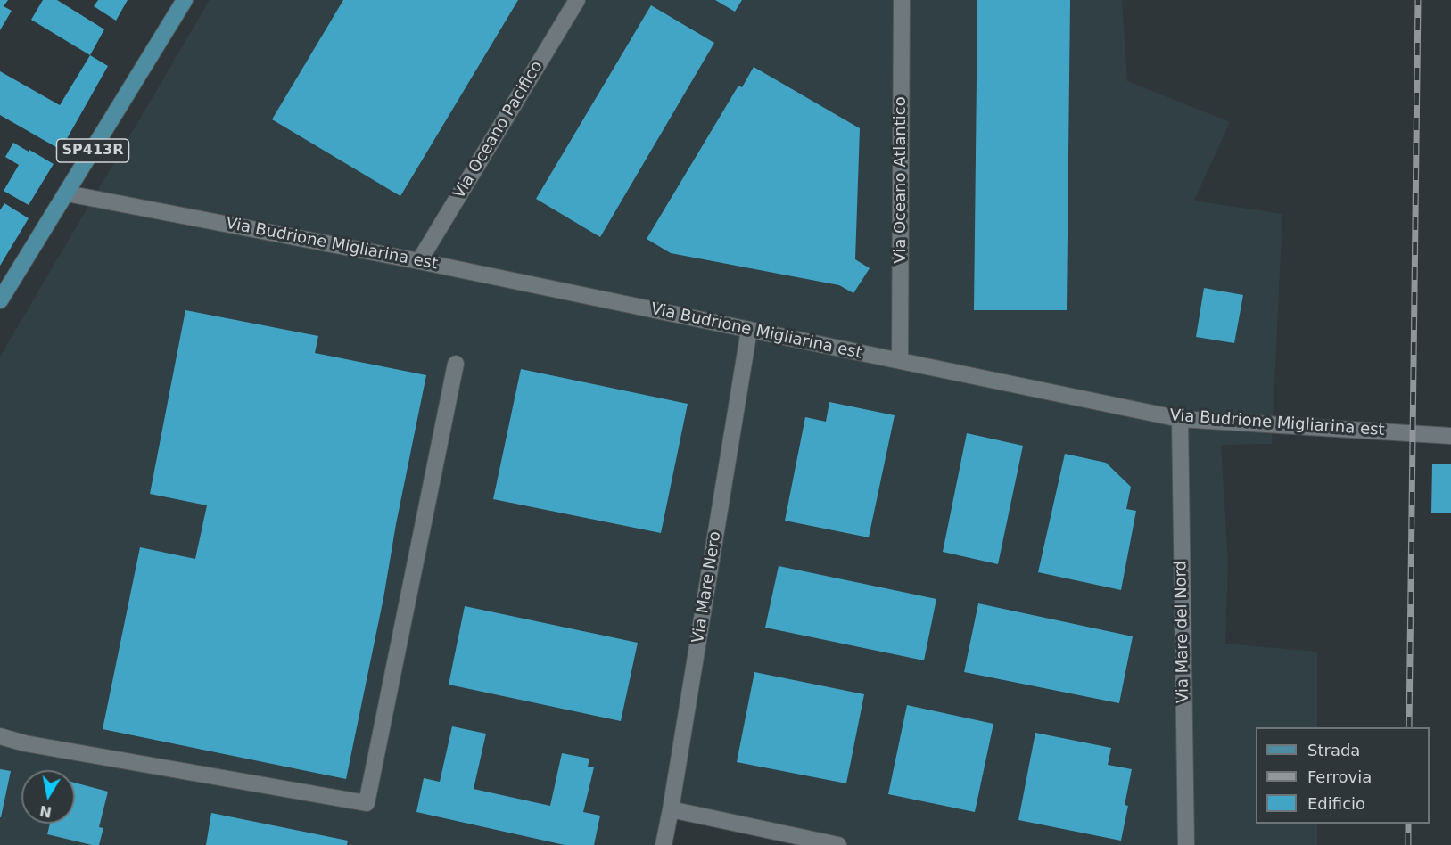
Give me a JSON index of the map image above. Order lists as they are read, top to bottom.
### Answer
{
  "streets": {
    "main road": ["SP413R"],
    "street": [
      "Via Oceano Pacifico",
      "Via Oceano Atlantico",
      "Via Budrione Migliarina est",
      "Via Mare Nero",
      "Via Mare del Nord"
    ]
  },
  "crossings": [
    ["Via Oceano Pacifico", "Via Budrione Migliarina est"],
    ["SP413R", "Via Budrione Migliarina est"],
    ["Via Oceano Atlantico", "Via Budrione Migliarina est"],
    ["Via Budrione Migliarina est", "Via Mare Nero"],
    ["Via Budrione Migliarina est", "Via Mare del Nord"]
  ],
  "legend": ["Strada", "Ferrovia", "Edificio"],
  "north": "bottom"
}
